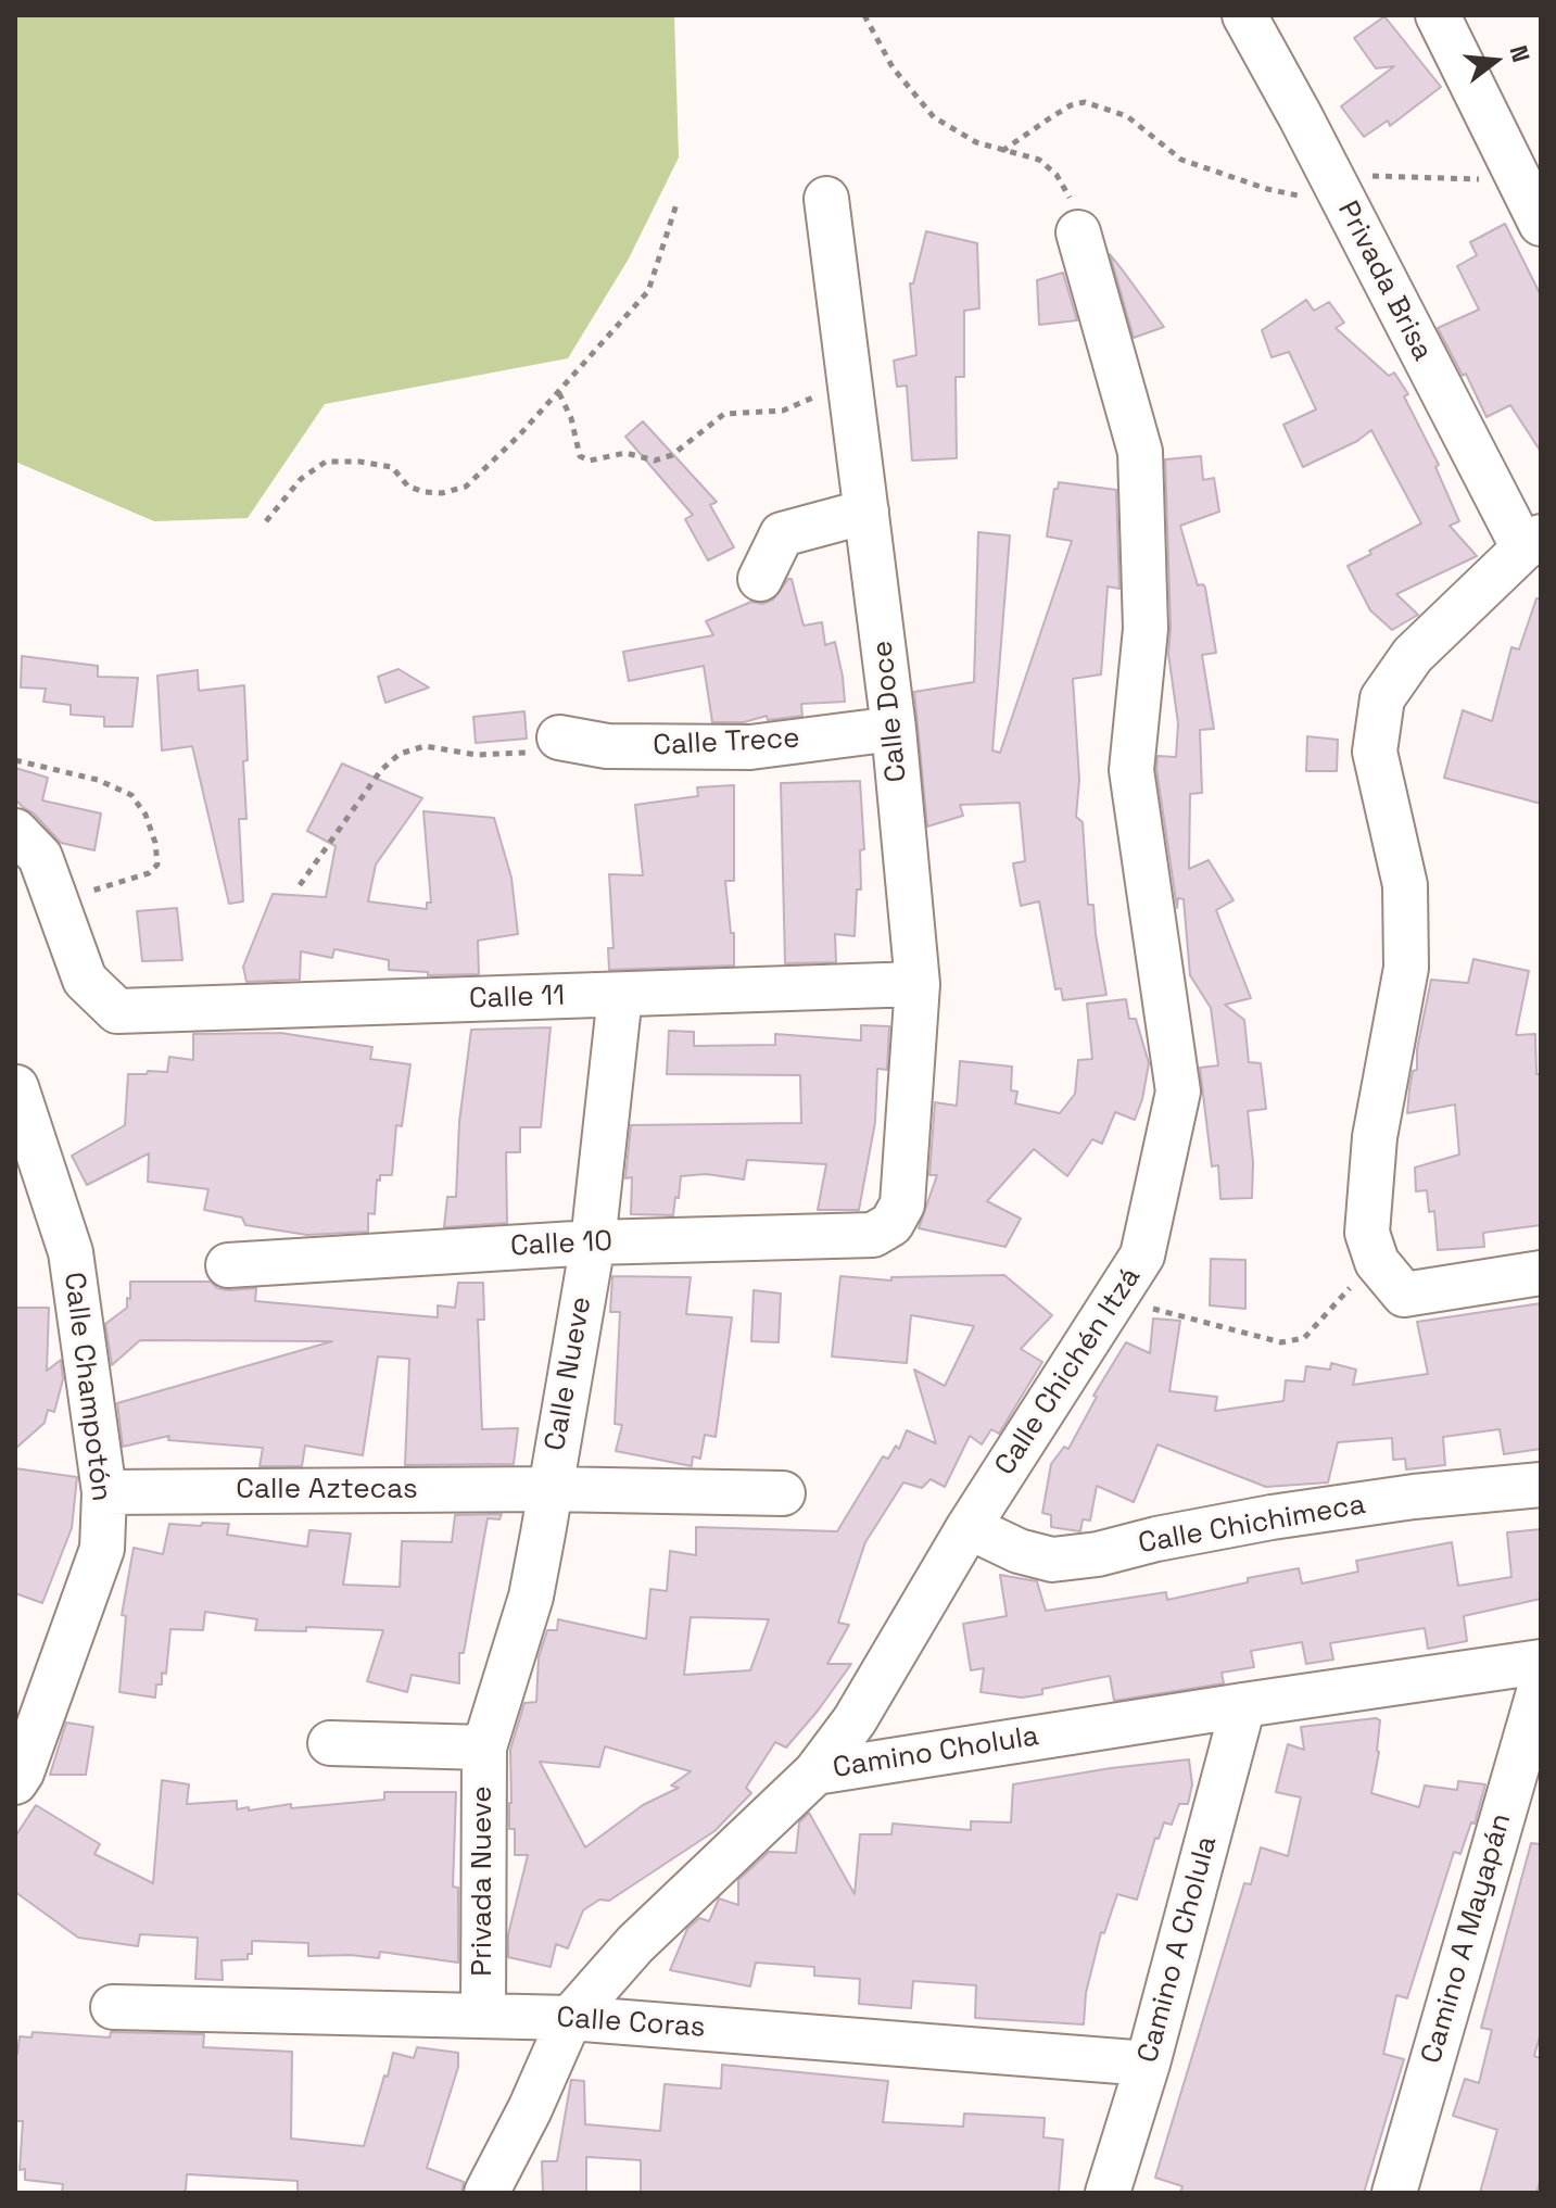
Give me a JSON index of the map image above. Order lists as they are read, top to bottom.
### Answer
{
  "streets": {
    "street": [
      "Privada Brisa",
      "Calle Doce",
      "Calle Trece",
      "Calle 11",
      "Calle 10",
      "Calle Chichén Itzá",
      "Calle Nueve",
      "Calle Champotón",
      "Calle Aztecas",
      "Calle Chichimeca",
      "Camino Cholula",
      "Privada Nueve",
      "Camino A Mayapán",
      "Camino A Cholula",
      "Calle Coras"
    ]
  },
  "crossings": [
    ["Calle Doce", "Calle Trece"],
    ["Calle Doce", "Calle 11"],
    ["Calle Doce", "Calle 10"],
    ["Calle 11", "Calle Nueve"],
    ["Calle 10", "Calle Nueve"],
    ["Calle Chichén Itzá", "Calle Chichimeca"],
    ["Calle Chichén Itzá", "Camino Cholula"],
    ["Calle Nueve", "Calle Aztecas"],
    ["Calle Nueve", "Privada Nueve"],
    ["Calle Champotón", "Calle Aztecas"],
    ["Camino Cholula", "Camino A Cholula"],
    ["Camino Cholula", "Calle Coras"],
    ["Privada Nueve", "Calle Coras"],
    ["Camino A Cholula", "Calle Coras"]
  ],
  "north": "right"
}
